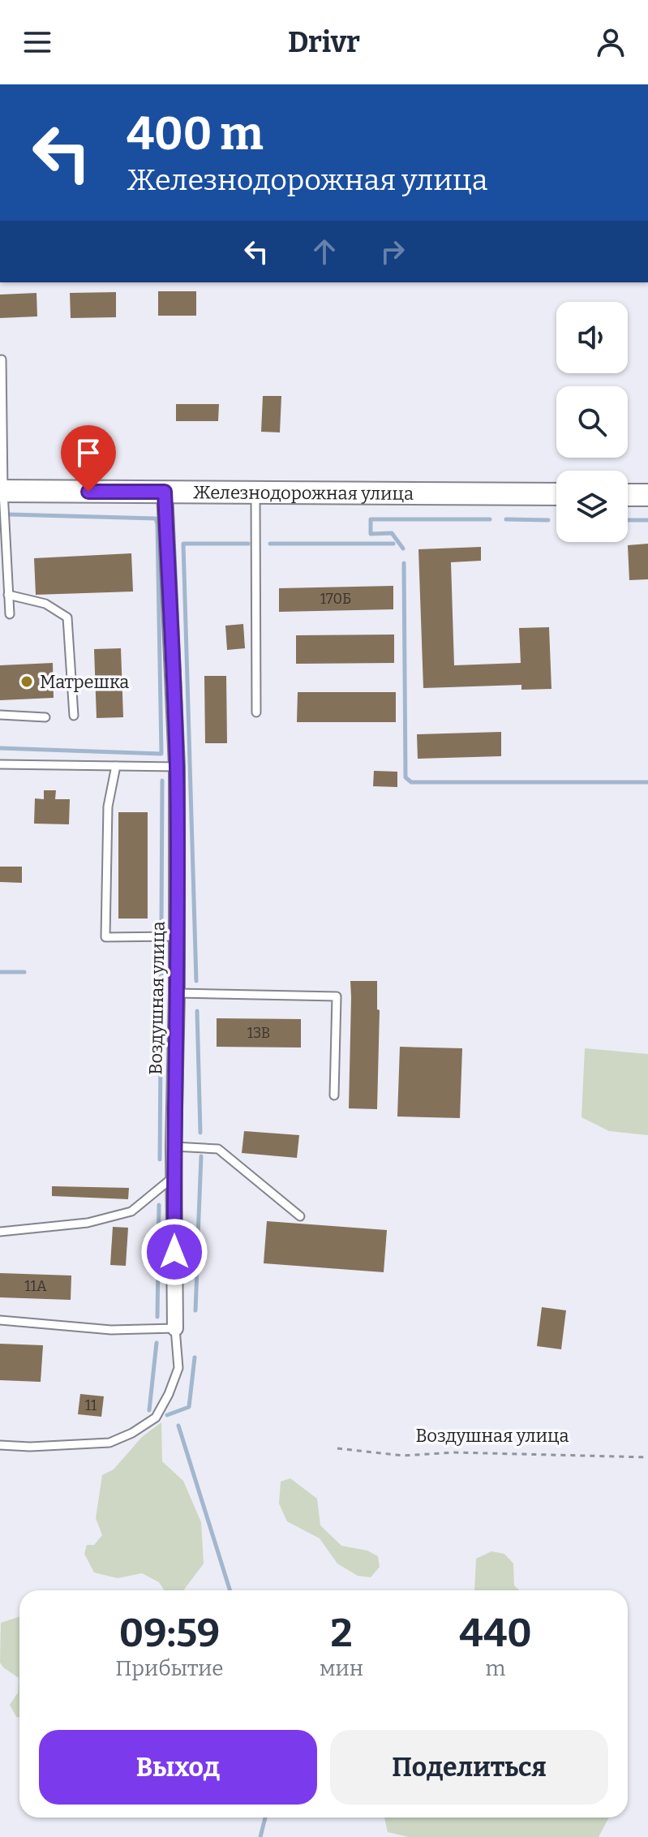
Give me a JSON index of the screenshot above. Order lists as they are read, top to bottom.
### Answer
{
  "streets": {
    "main road": ["Железнодорожная улица"],
    "street": ["Воздушная улица"]
  },
  "crossings": [
    ["Железнодорожная улица", "Воздушная улица"]
  ],
  "places": ["Матрешка"],
  "house_numbers": [
    "170Б",
    "13В",
    "11А",
    "11"
  ],
  "page": {
    "header": "Drivr",
    "turn": ["400 m", "Железнодорожная улица"],
    "eta": [
      "09:59",
      "Прибытие",
      "2",
      "мин",
      "440",
      "m"
    ],
    "buttons": ["Выход", "Поделиться"]
  }
}
